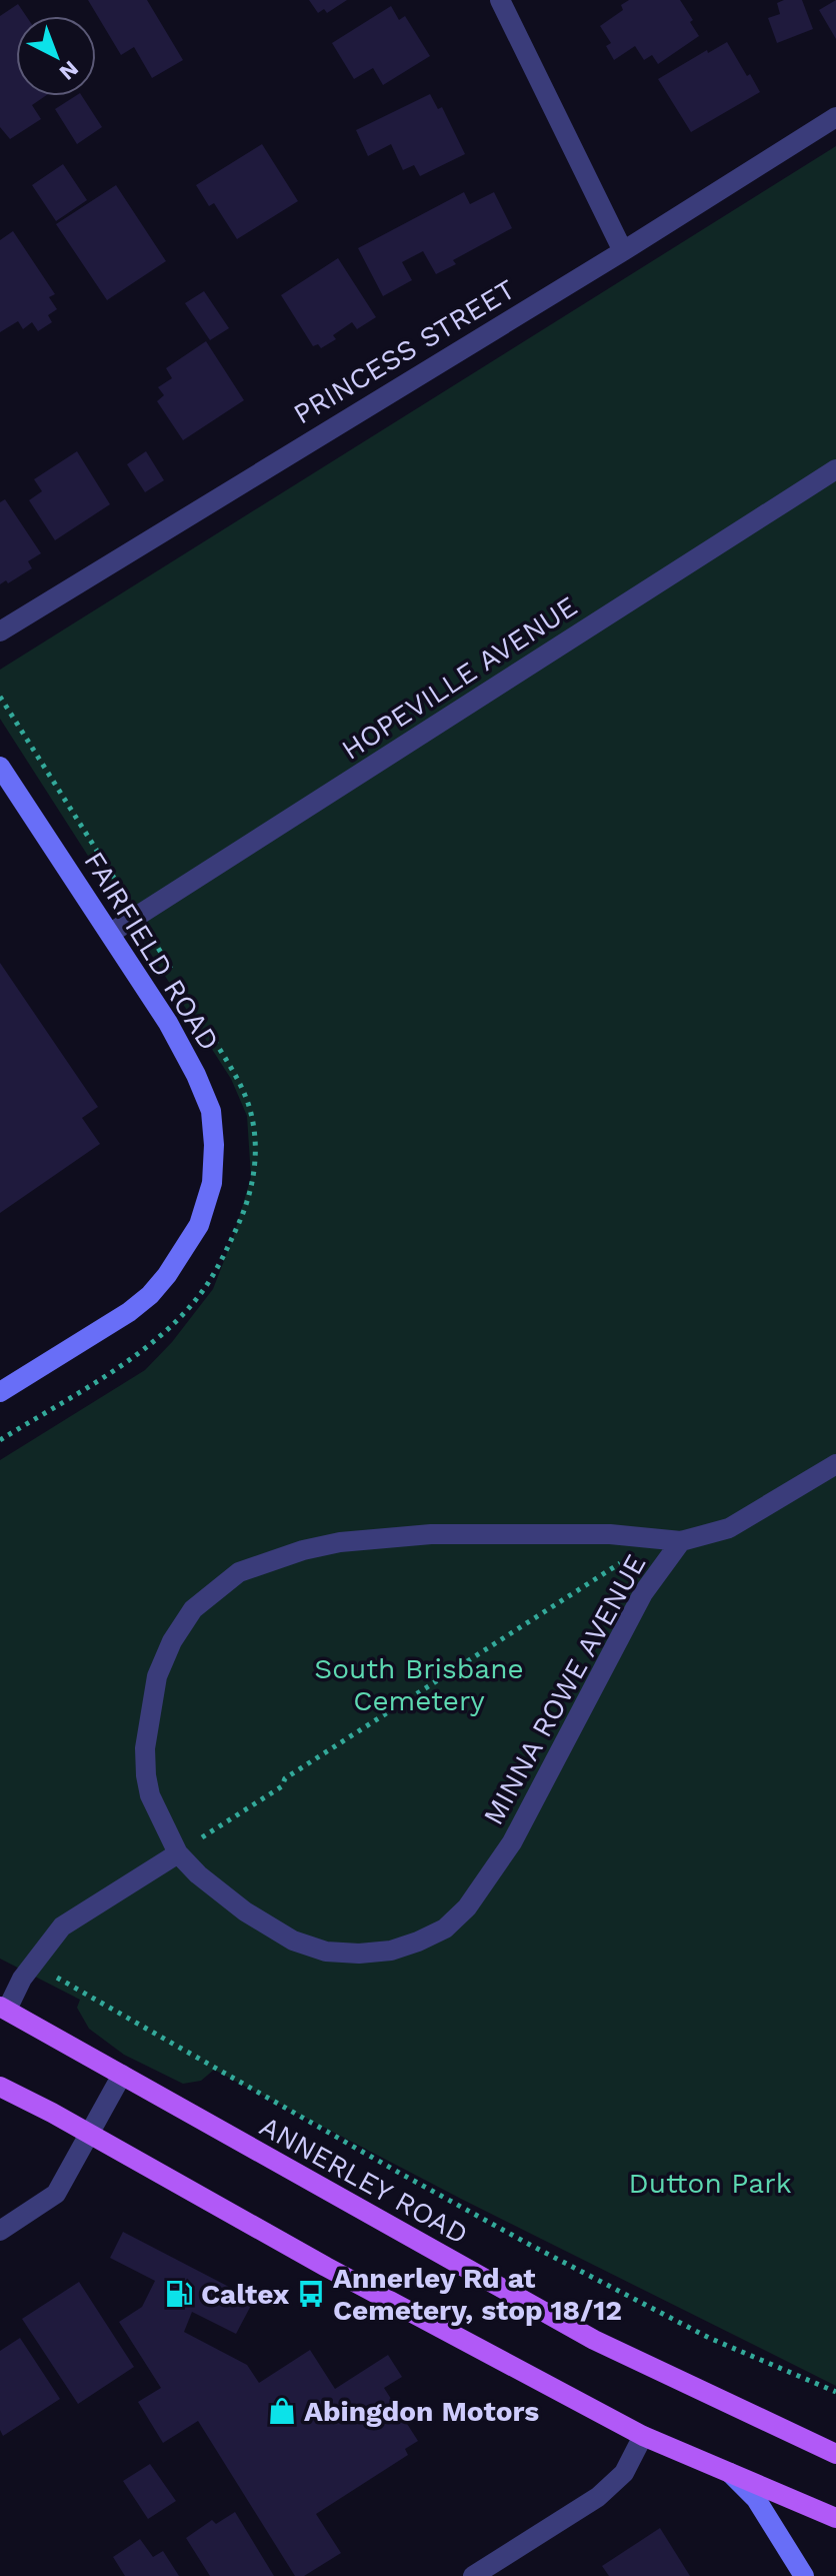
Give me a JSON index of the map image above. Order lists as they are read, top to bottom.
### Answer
{
  "streets": {
    "main road": ["FAIRFIELD ROAD", "ANNERLEY ROAD"],
    "street": ["PRINCESS STREET", "HOPEVILLE AVENUE", "MINNA ROWE AVENUE"]
  },
  "crossings": [
    ["HOPEVILLE AVENUE", "FAIRFIELD ROAD"]
  ],
  "parks": ["South Brisbane Cemetery", "Dutton Park"],
  "places": {
    "fuel station": ["Caltex"],
    "bus stop": ["Annerley Rd at Cemetery, stop 18/12"],
    "shop": ["Abingdon Motors"]
  },
  "north": "bottom right"
}
